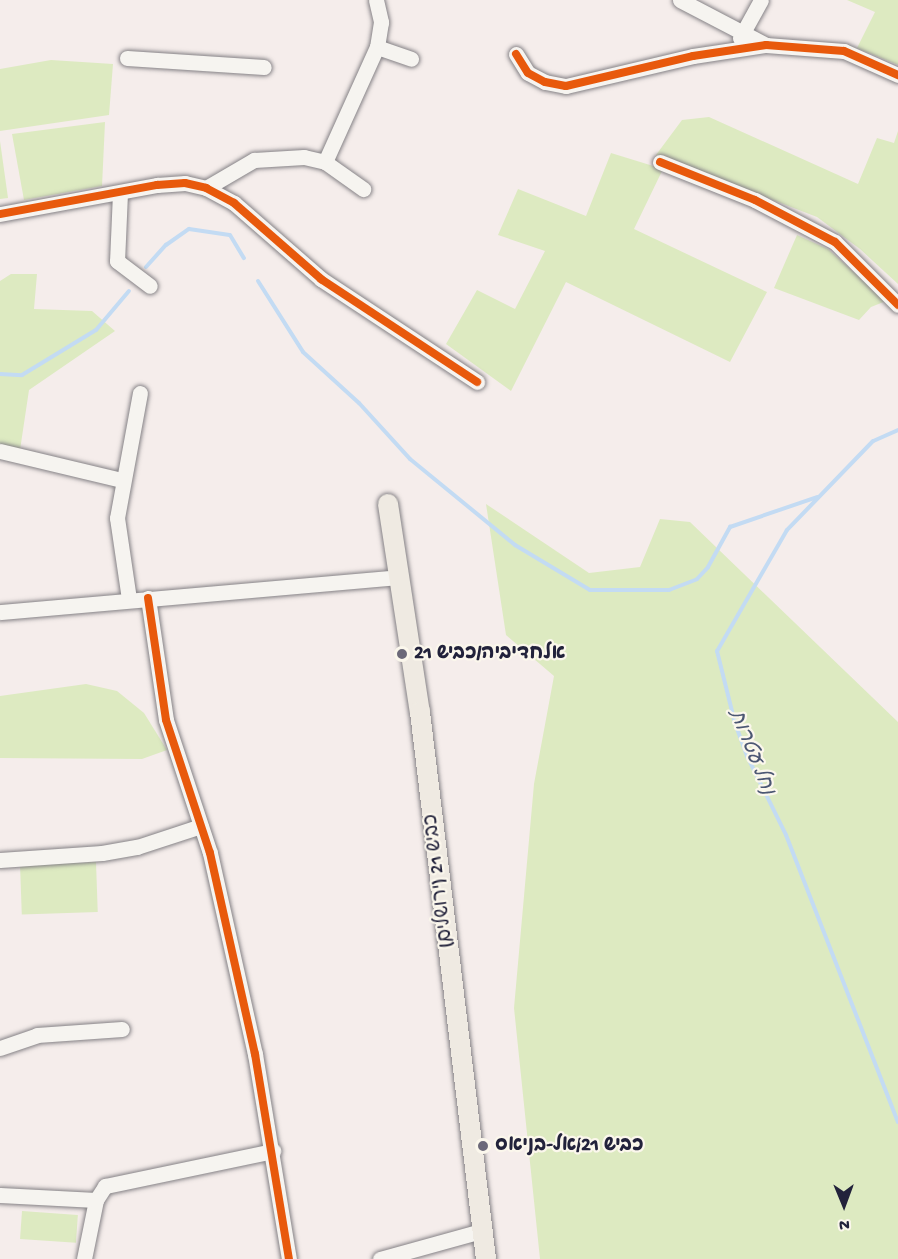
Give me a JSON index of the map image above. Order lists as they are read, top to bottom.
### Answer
{
  "streets": {
    "main road": ["כביש 21 (ירושלים)"]
  },
  "water": ["נחל עטרות"],
  "places": ["אלחדיביה/כביש 21", "כביש 21/אל-בניאס"],
  "north": "bottom"
}
